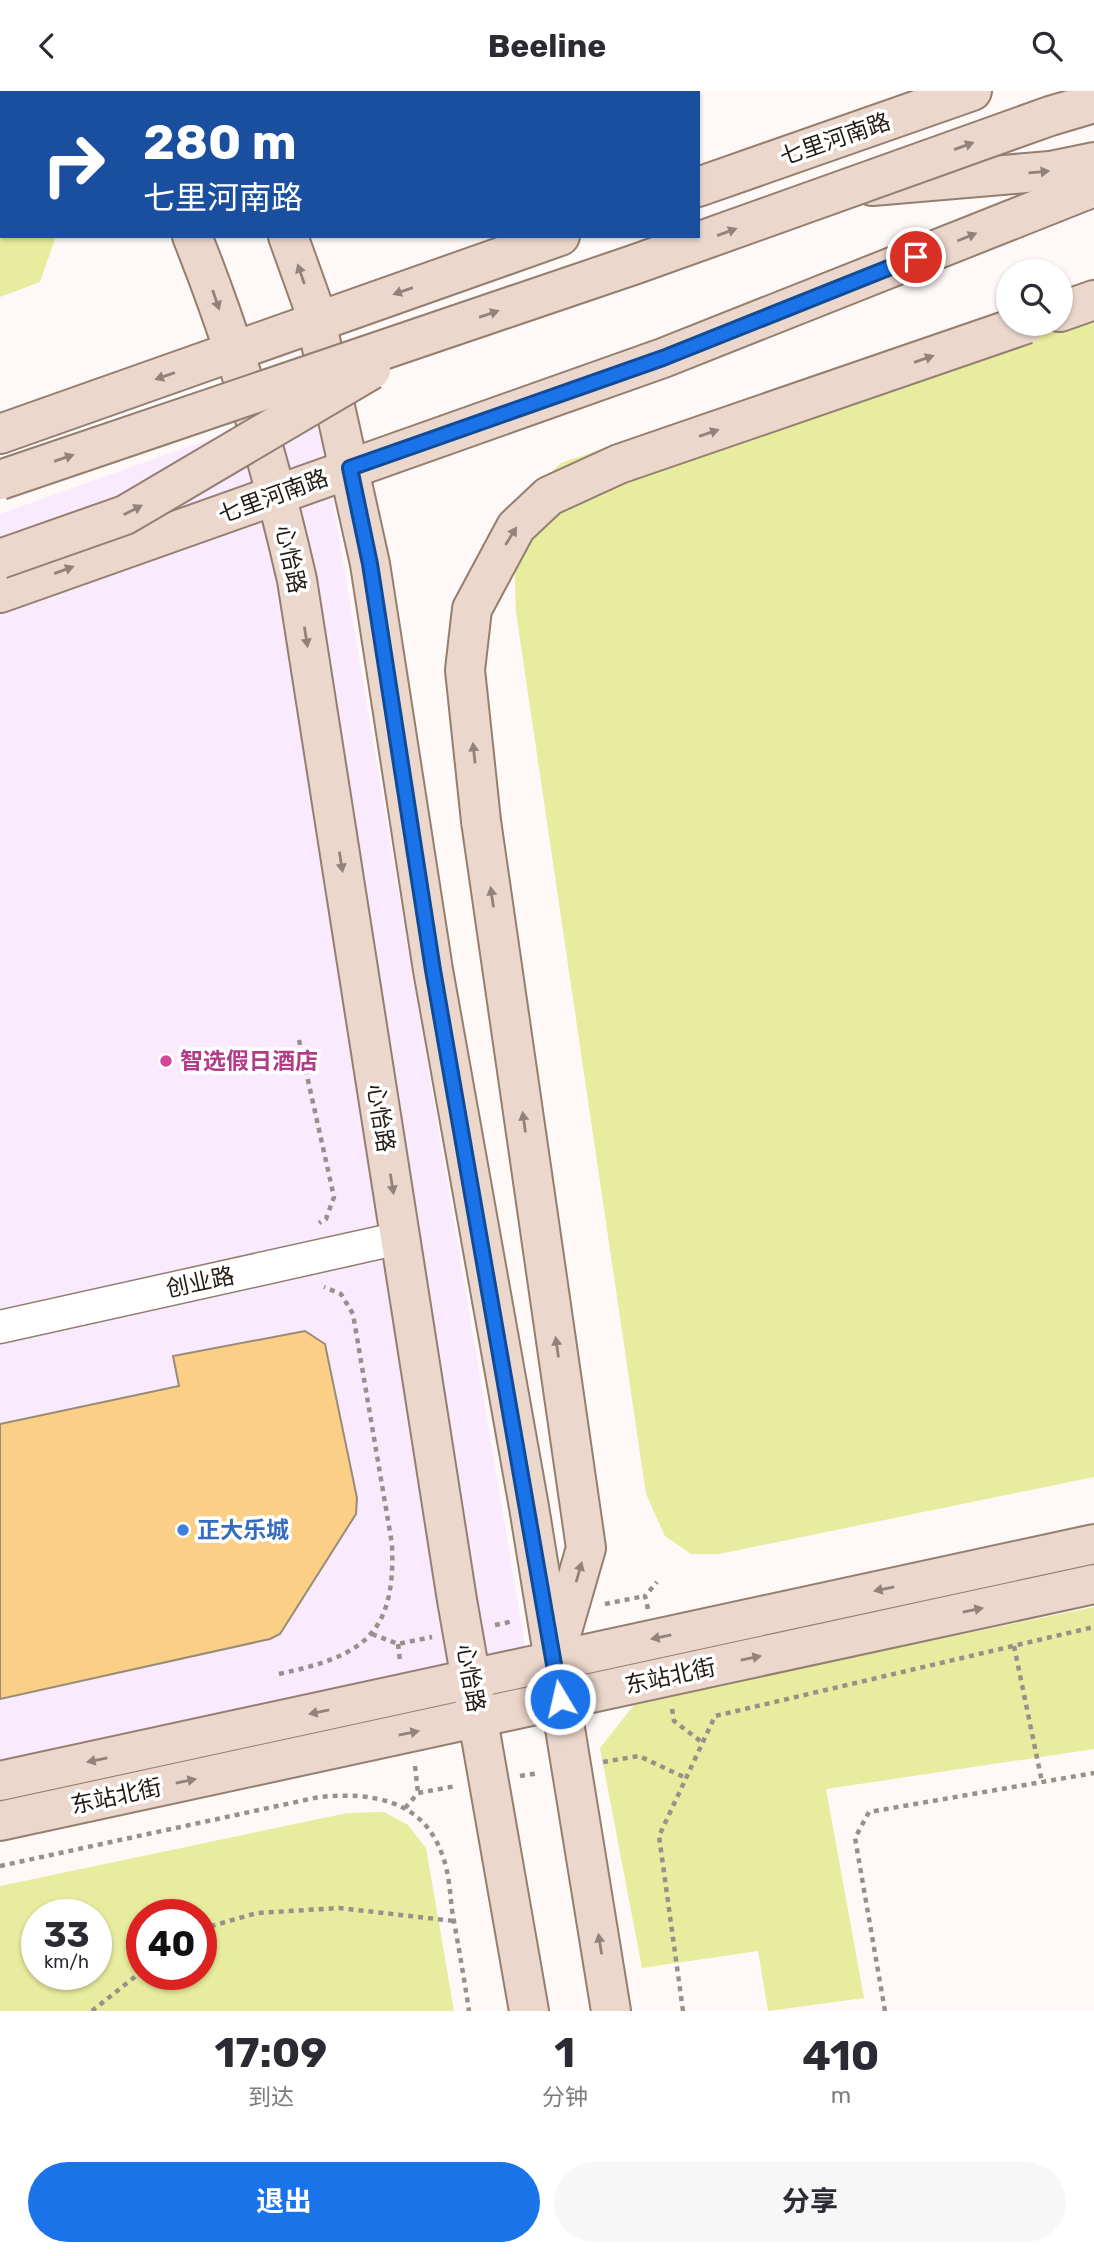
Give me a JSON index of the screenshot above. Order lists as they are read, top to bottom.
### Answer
{
  "streets": {
    "street": [
      "七里河南路",
      "心怡路",
      "创业路",
      "东站北街"
    ]
  },
  "crossings": [
    ["七里河南路", "心怡路"],
    ["心怡路", "创业路"],
    ["心怡路", "东站北街"]
  ],
  "places": ["智选假日酒店", "正大乐城"],
  "page": {
    "header": "Beeline",
    "turn": ["280 m", "七里河南路"],
    "speed": "33 km/h",
    "limit": "40",
    "eta": [
      "17:09",
      "到达",
      "1",
      "分钟",
      "410",
      "m"
    ],
    "buttons": ["退出", "分享"]
  }
}
